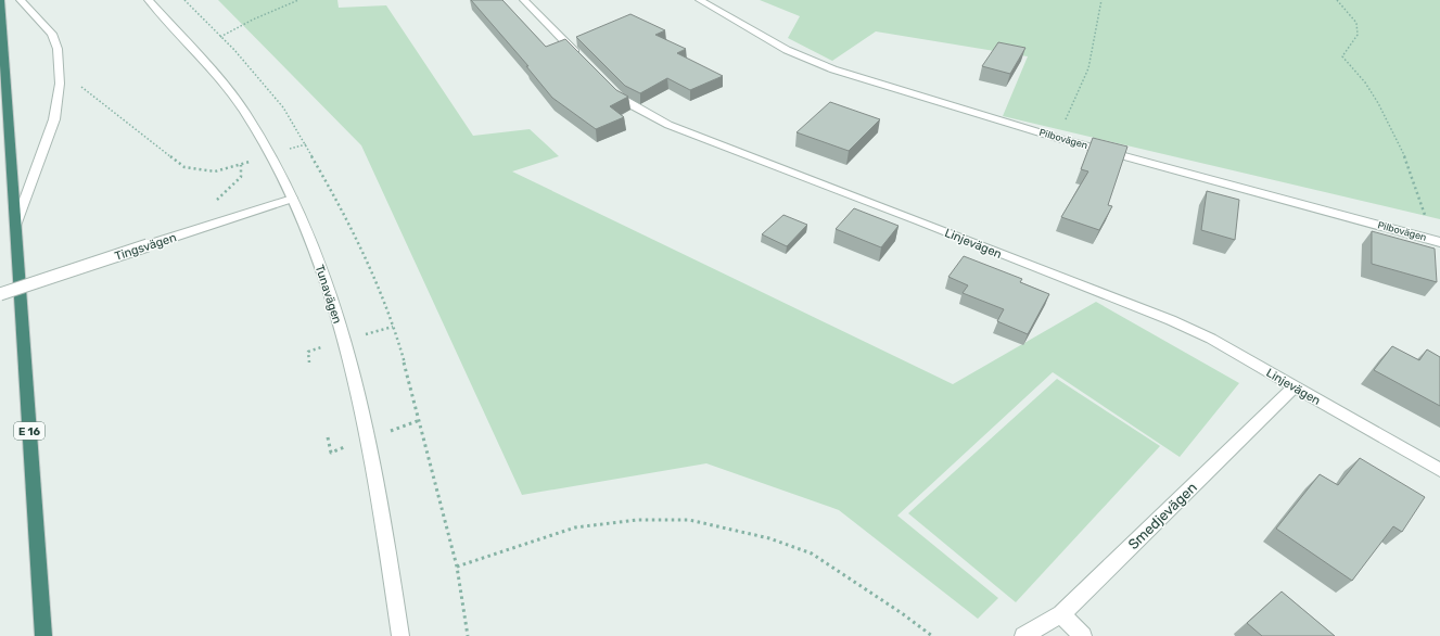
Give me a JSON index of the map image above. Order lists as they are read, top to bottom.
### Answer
{
  "streets": {
    "highway": ["E 16"],
    "street": [
      "Pilbovägen",
      "Linjevägen",
      "Tingsvägen",
      "Tunavägen",
      "Smedjevägen"
    ]
  },
  "crossings": [
    ["Linjevägen", "Smedjevägen"],
    ["Tingsvägen", "Tunavägen"]
  ]
}
